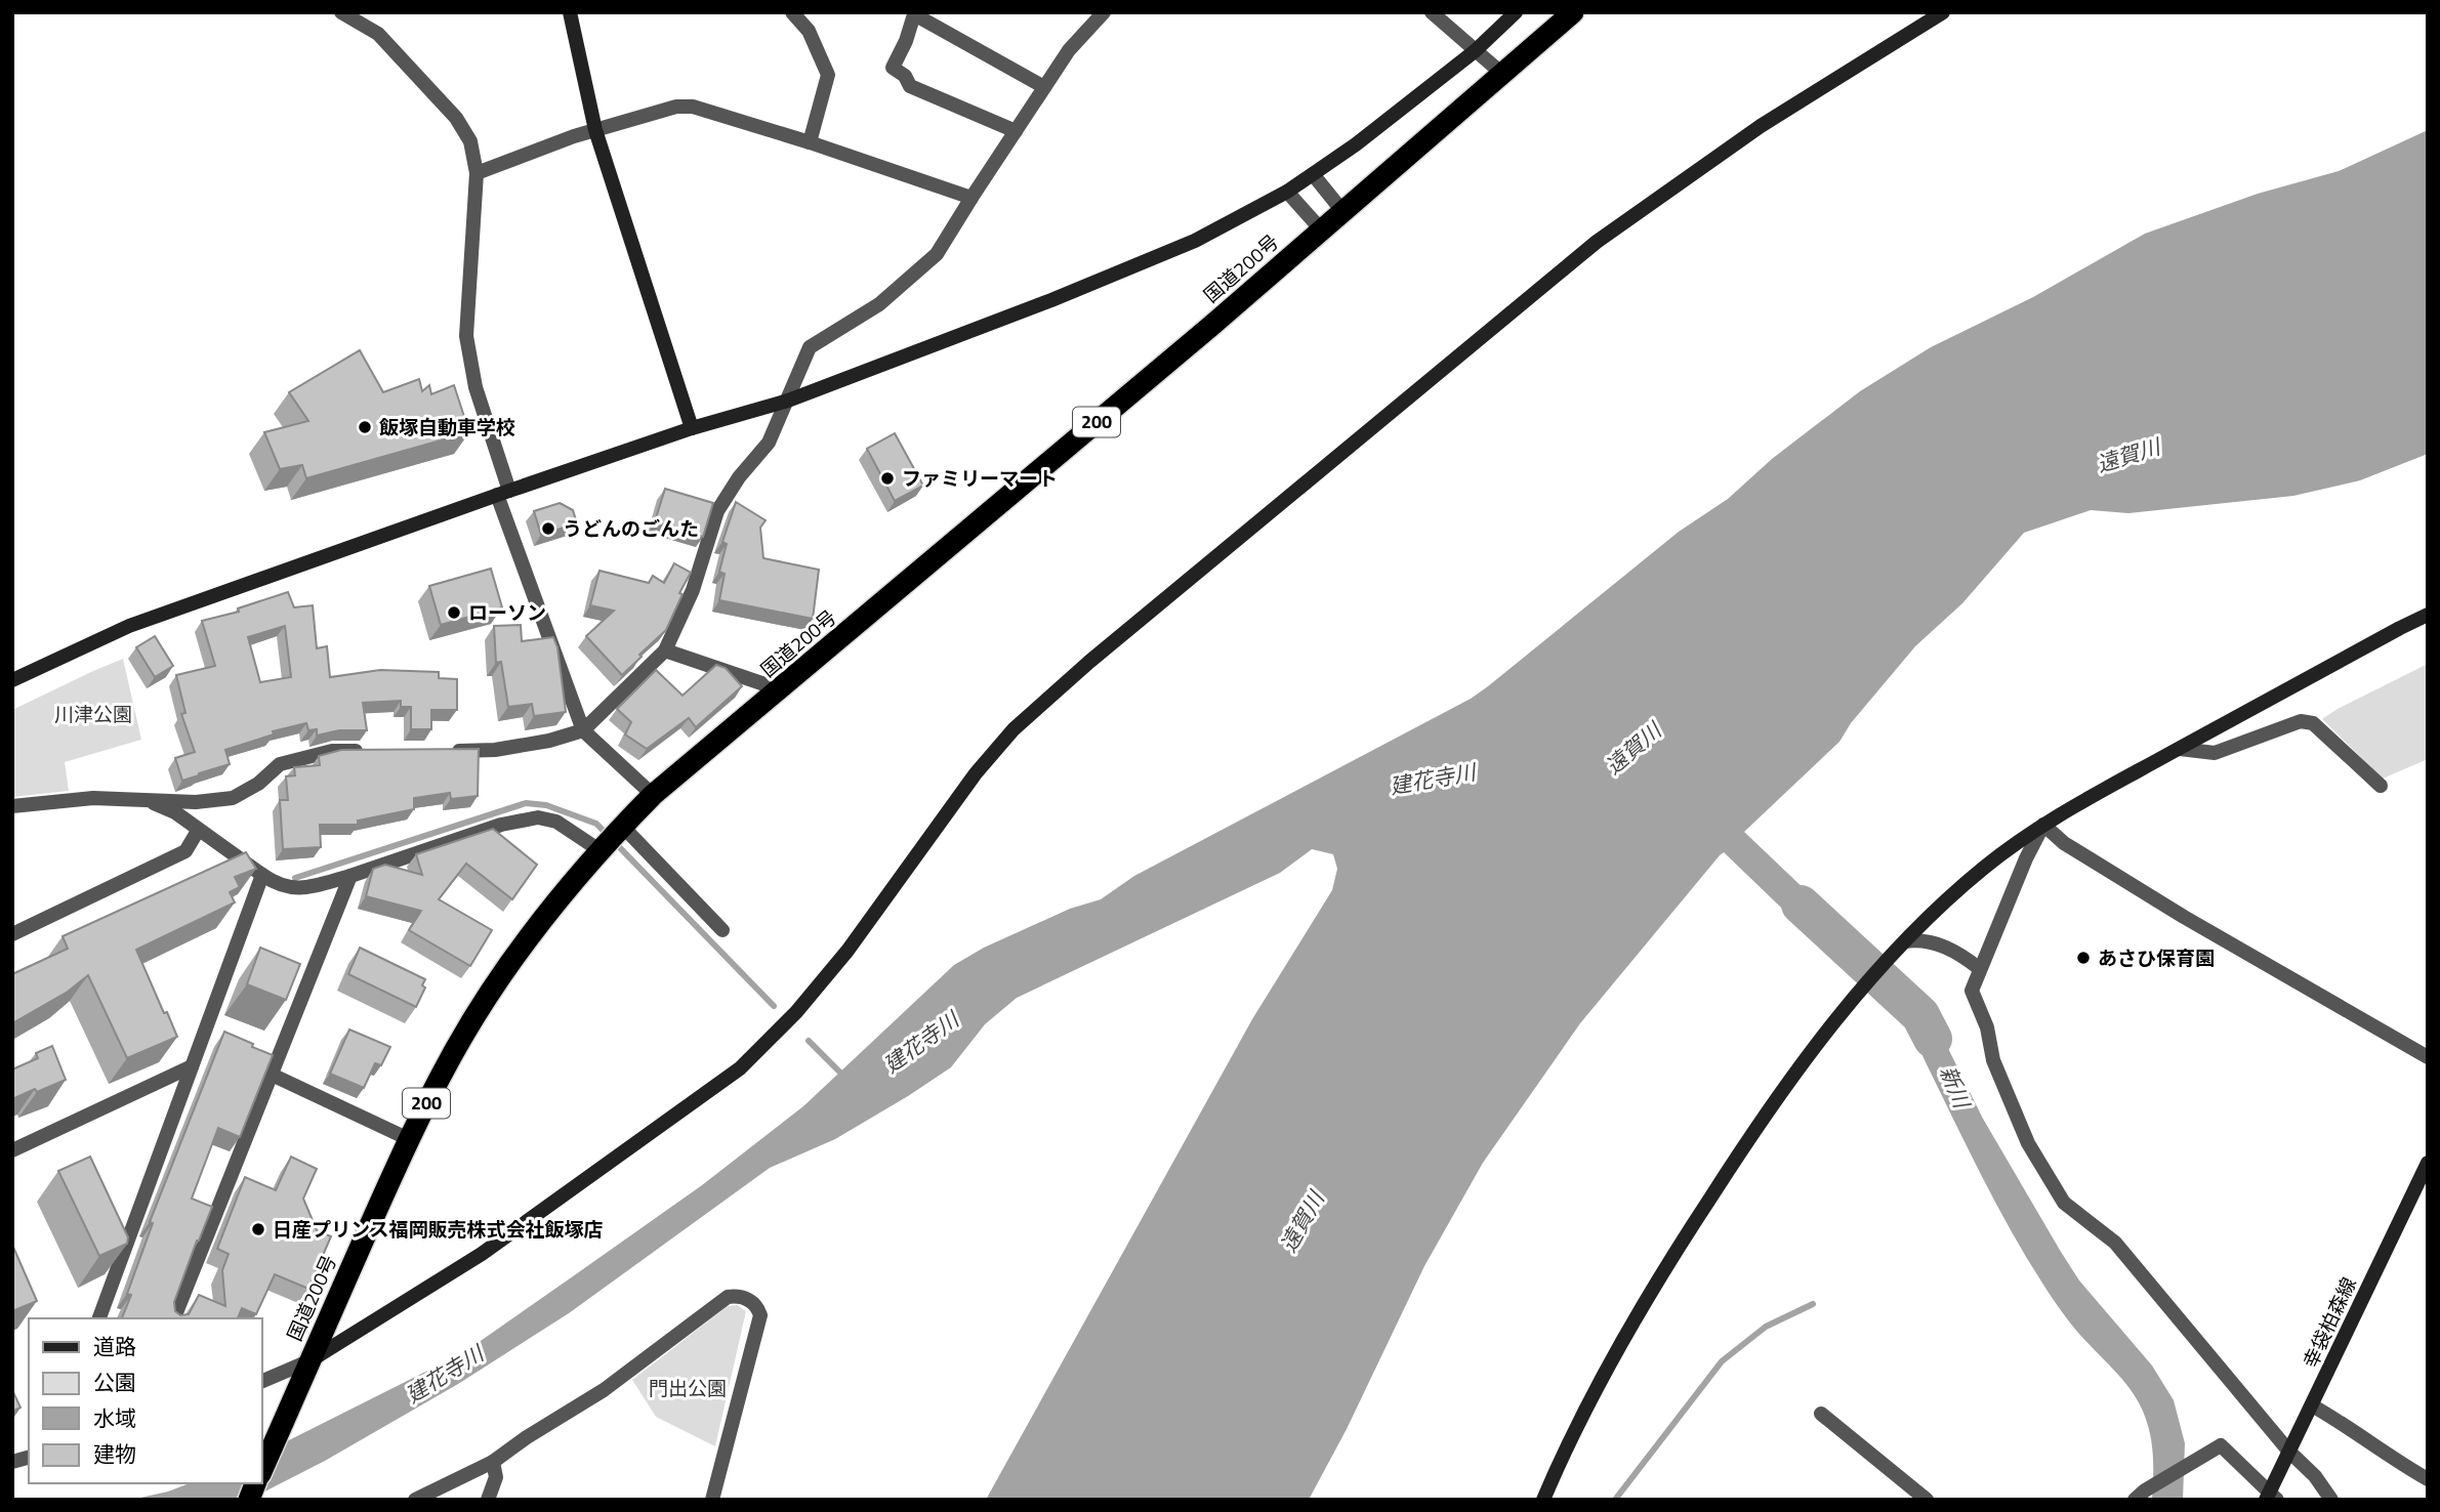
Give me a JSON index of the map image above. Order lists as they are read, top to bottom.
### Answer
{
  "streets": {
    "highway": ["国道200号", "200"],
    "street": ["幸袋柏森線"]
  },
  "water": ["遠賀川", "建花寺川", "新川"],
  "parks": ["川津公園", "門出公園"],
  "places": [
    "飯塚自動車学校",
    "ファミリーマート",
    "うどんのごんた",
    "ローソン",
    "あさひ保育園",
    "日産プリンス福岡販売株式会社飯塚店"
  ],
  "legend": [
    "道路",
    "公園",
    "水域",
    "建物"
  ]
}
